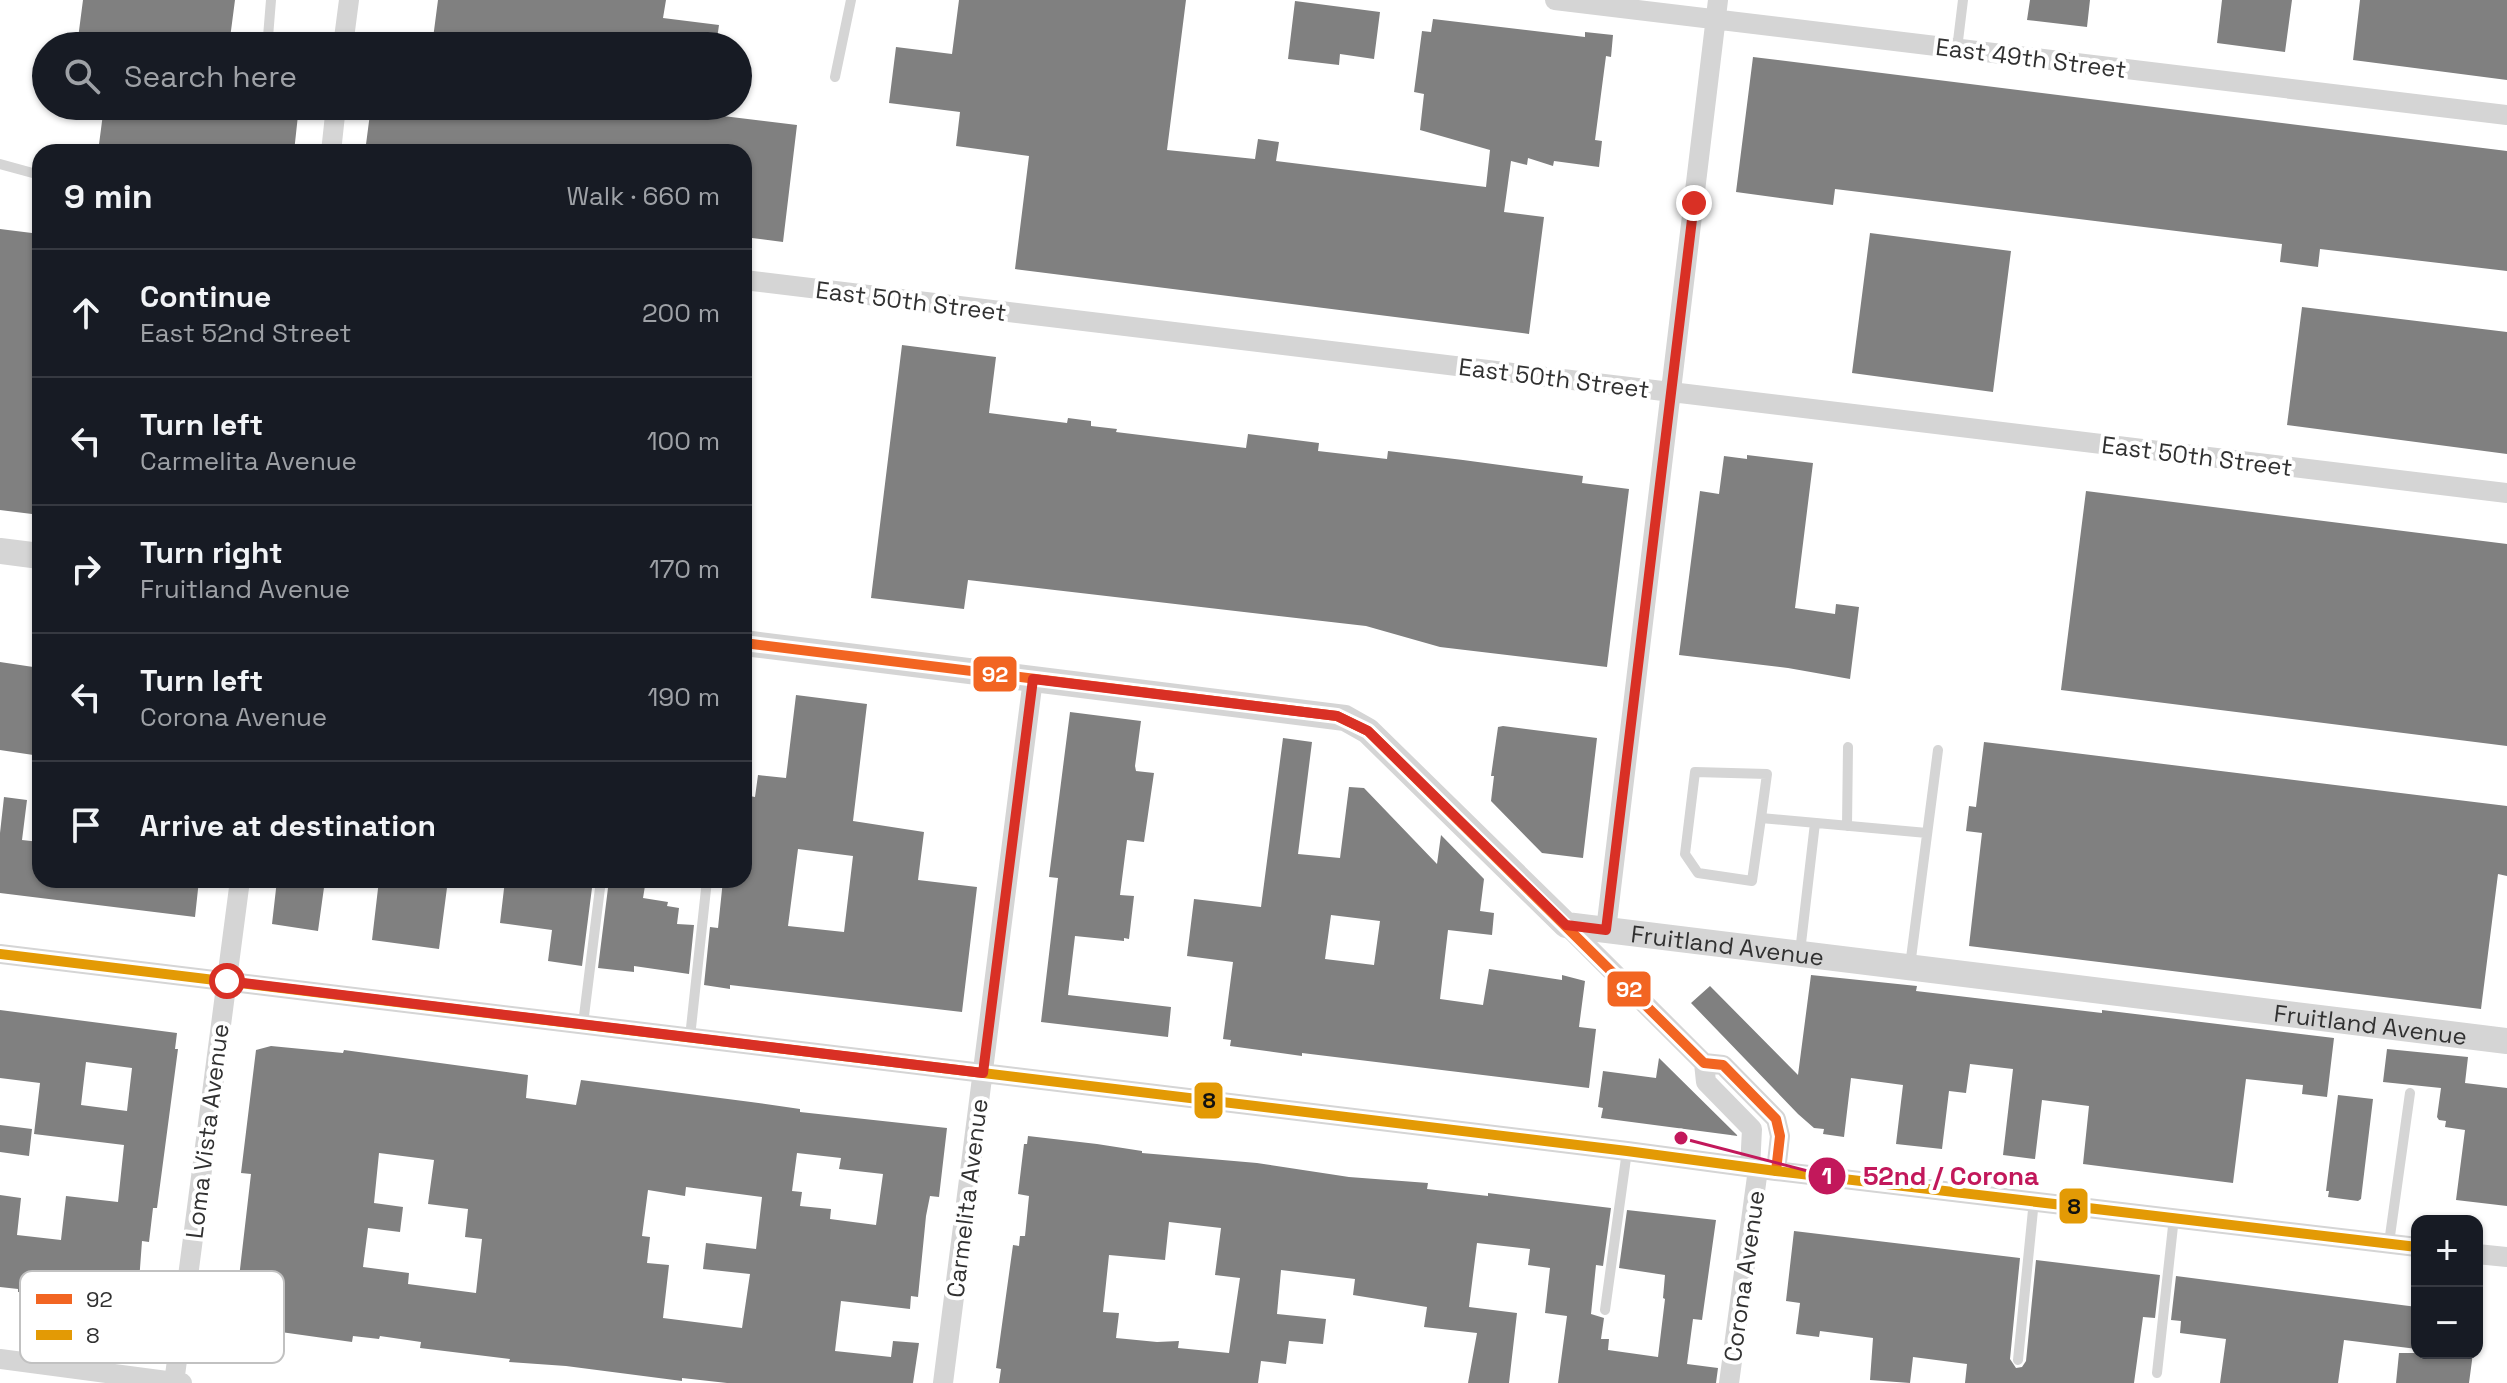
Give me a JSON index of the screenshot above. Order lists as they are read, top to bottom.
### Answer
{
  "streets": {
    "street": [
      "East 49th Street",
      "East 50th Street",
      "Fruitland Avenue",
      "Loma Vista Avenue",
      "Carmelita Avenue",
      "Corona Avenue"
    ]
  },
  "crossings": [
    ["Fruitland Avenue", "Corona Avenue"]
  ],
  "places": ["52nd / Corona"],
  "lines": ["transit line 92", "transit line 8"],
  "legend": ["92", "8"],
  "page": {
    "search": "Search here",
    "heading": ["9 min", "Walk · 660 m"],
    "list": [
      ["Continue", "East 52nd Street", "200 m"],
      ["Turn left", "Carmelita Avenue", "100 m"],
      ["Turn right", "Fruitland Avenue", "170 m"],
      ["Turn left", "Corona Avenue", "190 m"],
      "Arrive at destination"
    ],
    "map_buttons": ["+", "−"]
  }
}
